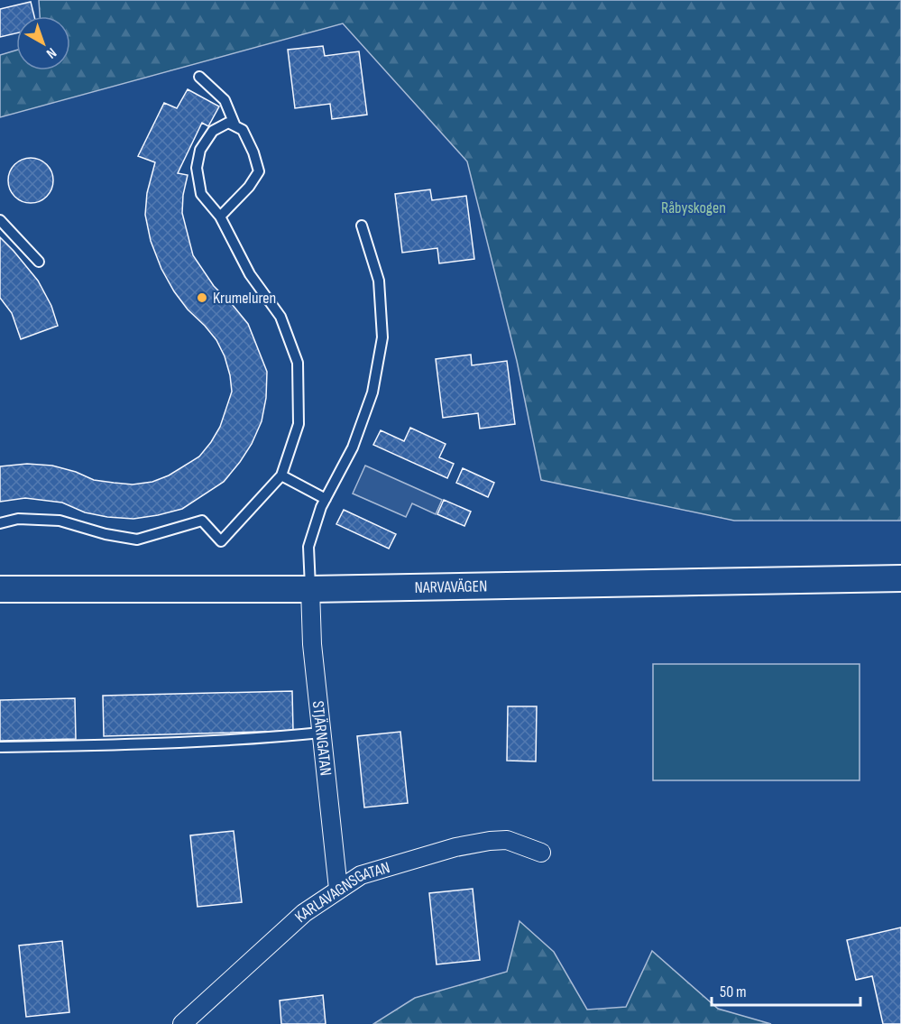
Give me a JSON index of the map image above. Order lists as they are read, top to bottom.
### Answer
{
  "streets": {
    "main road": ["NARVAVÄGEN"],
    "street": ["STJÄRNGATAN", "KARLAVAGNSGATAN"]
  },
  "crossings": [
    ["NARVAVÄGEN", "STJÄRNGATAN"],
    ["STJÄRNGATAN", "KARLAVAGNSGATAN"]
  ],
  "parks": ["Råbyskogen"],
  "places": ["Krumeluren"],
  "scale_bar": "50 m",
  "north": "bottom right"
}
